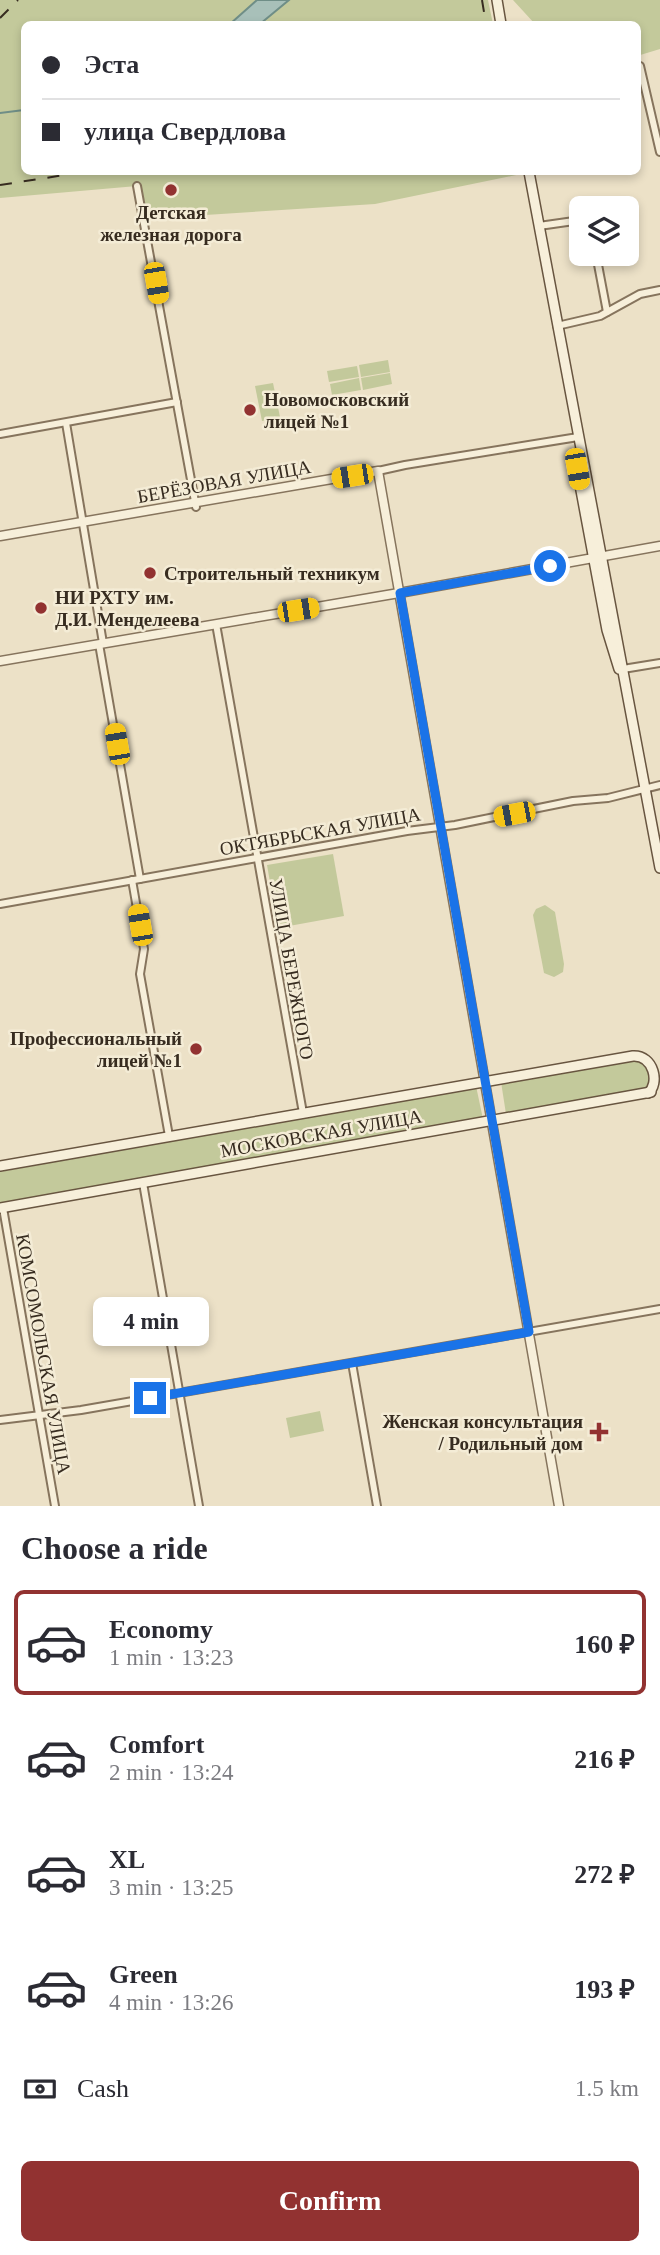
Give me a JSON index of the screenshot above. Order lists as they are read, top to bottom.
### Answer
{
  "streets": {
    "main road": ["МОСКОВСКАЯ УЛИЦА"],
    "street": [
      "БЕРЁЗОВАЯ УЛИЦА",
      "ОКТЯБРЬСКАЯ УЛИЦА",
      "УЛИЦА БЕРЕЖНОГО",
      "КОМСОМОЛЬСКАЯ УЛИЦА"
    ]
  },
  "crossings": [
    ["ОКТЯБРЬСКАЯ УЛИЦА", "УЛИЦА БЕРЕЖНОГО"],
    ["УЛИЦА БЕРЕЖНОГО", "МОСКОВСКАЯ УЛИЦА"],
    ["МОСКОВСКАЯ УЛИЦА", "КОМСОМОЛЬСКАЯ УЛИЦА"]
  ],
  "places": {
    "other": [
      "Детская железная дорога",
      "Новомосковский лицей №1",
      "Строительный техникум",
      "НИ РХТУ им. Д.И. Менделеева",
      "Профессиональный лицей №1"
    ],
    "health": ["Женская консультация / Родильный дом"]
  },
  "page": {
    "banner": ["Эста", "улица Свердлова"],
    "bubble": "4 min",
    "heading": "Choose a ride",
    "list": [
      {
        "name": "Economy",
        "note": "1 min · 13:23",
        "value": "160 ₽"
      },
      {
        "name": "Comfort",
        "note": "2 min · 13:24",
        "value": "216 ₽"
      },
      {
        "name": "XL",
        "note": "3 min · 13:25",
        "value": "272 ₽"
      },
      {
        "name": "Green",
        "note": "4 min · 13:26",
        "value": "193 ₽"
      }
    ],
    "pay": ["Cash", "1.5 km"],
    "buttons": "Confirm"
  }
}
